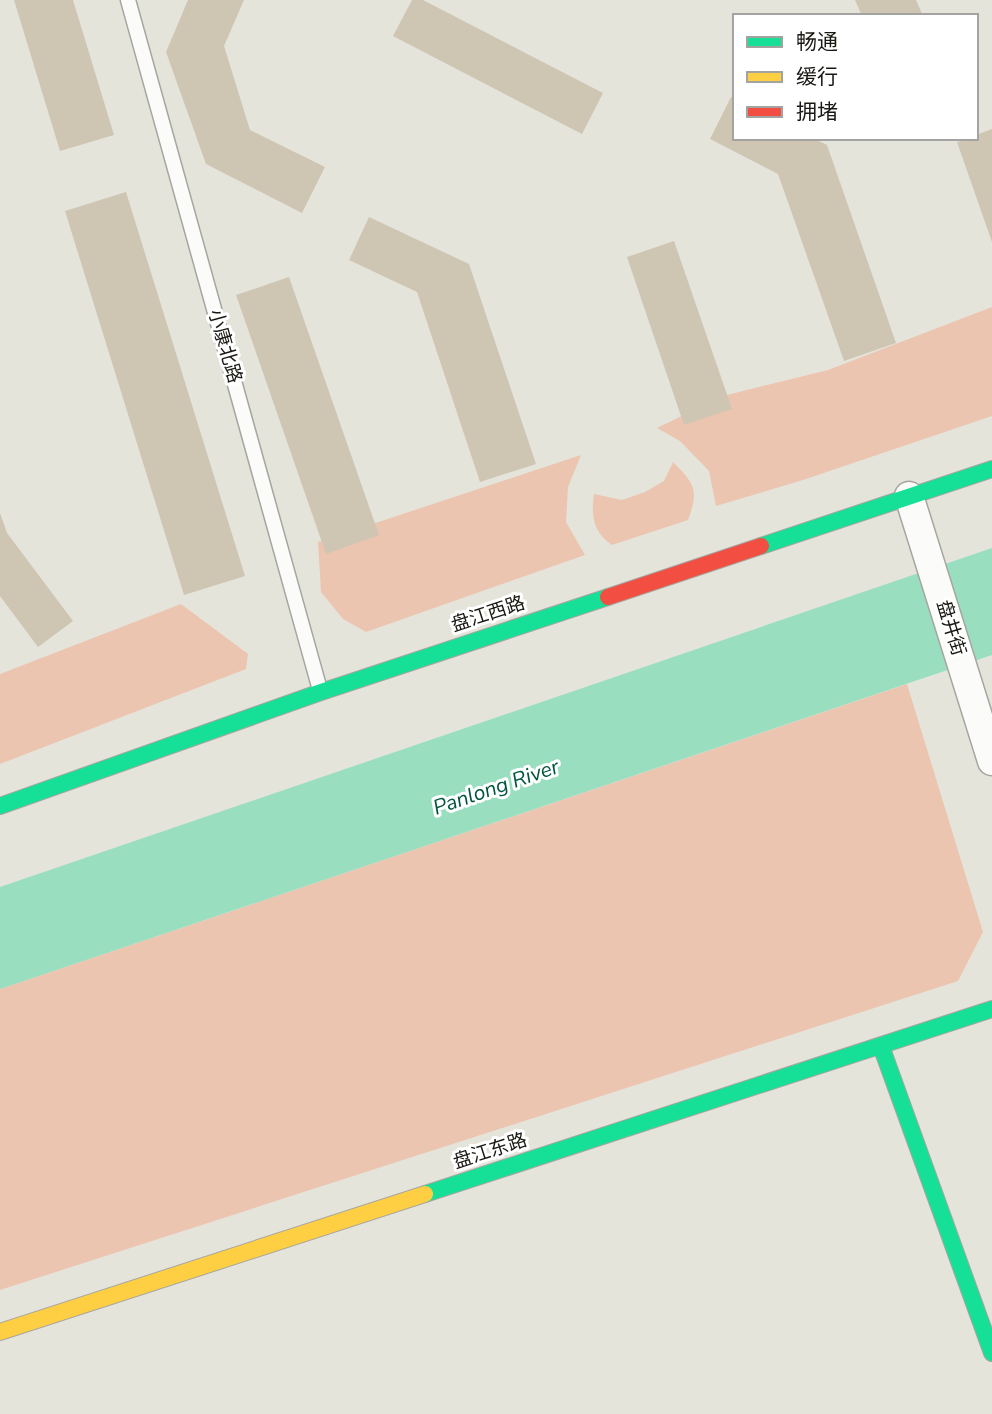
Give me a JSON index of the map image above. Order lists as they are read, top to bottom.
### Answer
{
  "streets": {
    "street": ["盘江西路", "盘井街", "盘江东路"],
    "lane": ["小康北路"]
  },
  "crossings": [
    ["小康北路", "盘江西路"],
    ["盘江西路", "盘井街"]
  ],
  "water": ["Panlong River"],
  "legend": ["畅通", "缓行", "拥堵"]
}
